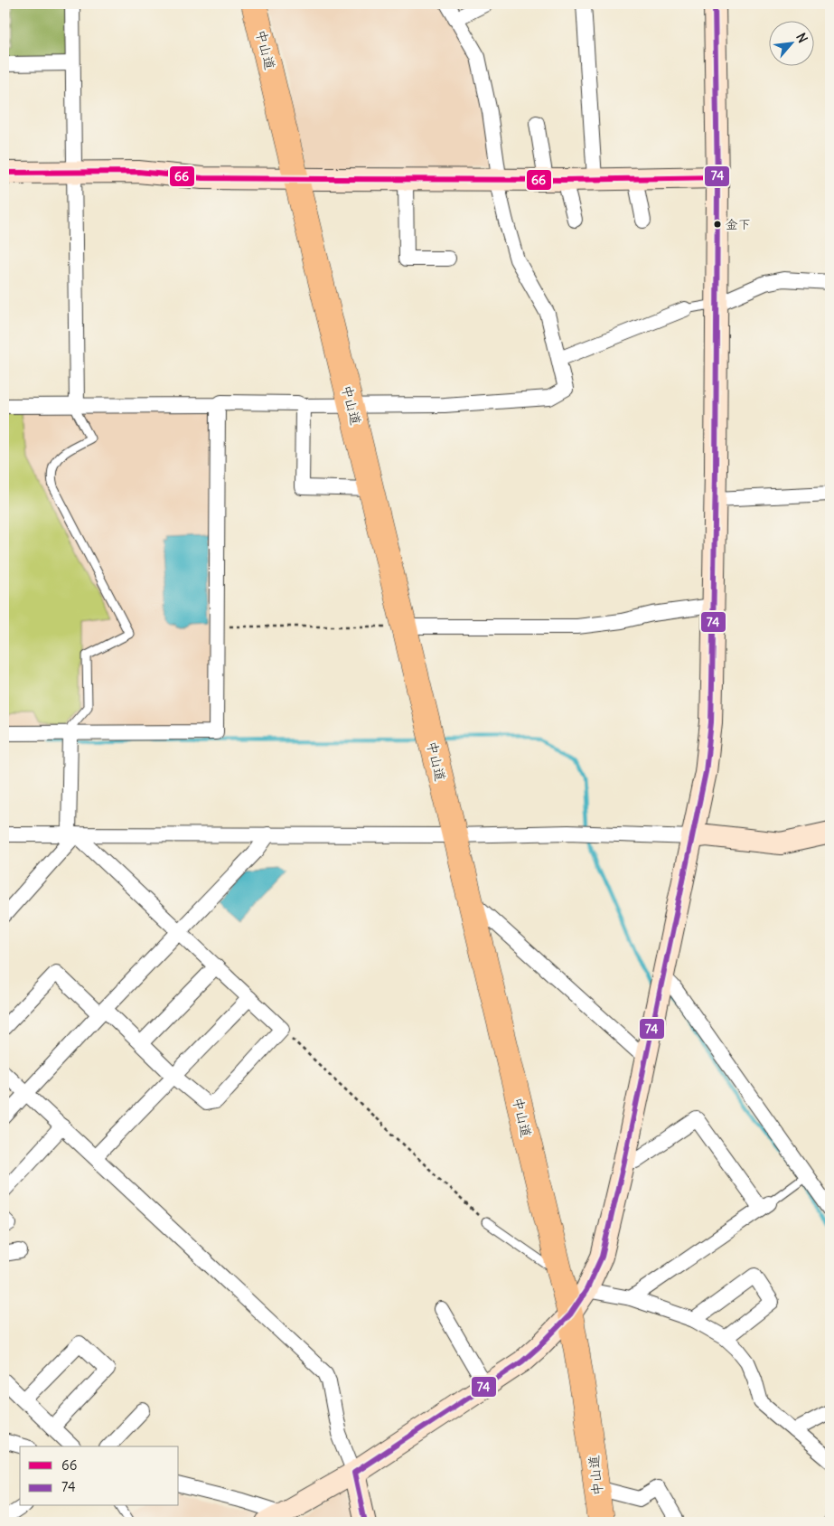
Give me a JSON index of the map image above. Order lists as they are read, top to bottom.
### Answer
{
  "streets": {
    "highway": ["中山道"]
  },
  "places": ["金下"],
  "lines": ["transit line 74", "transit line 66"],
  "legend": ["66", "74"],
  "north": "top right"
}
